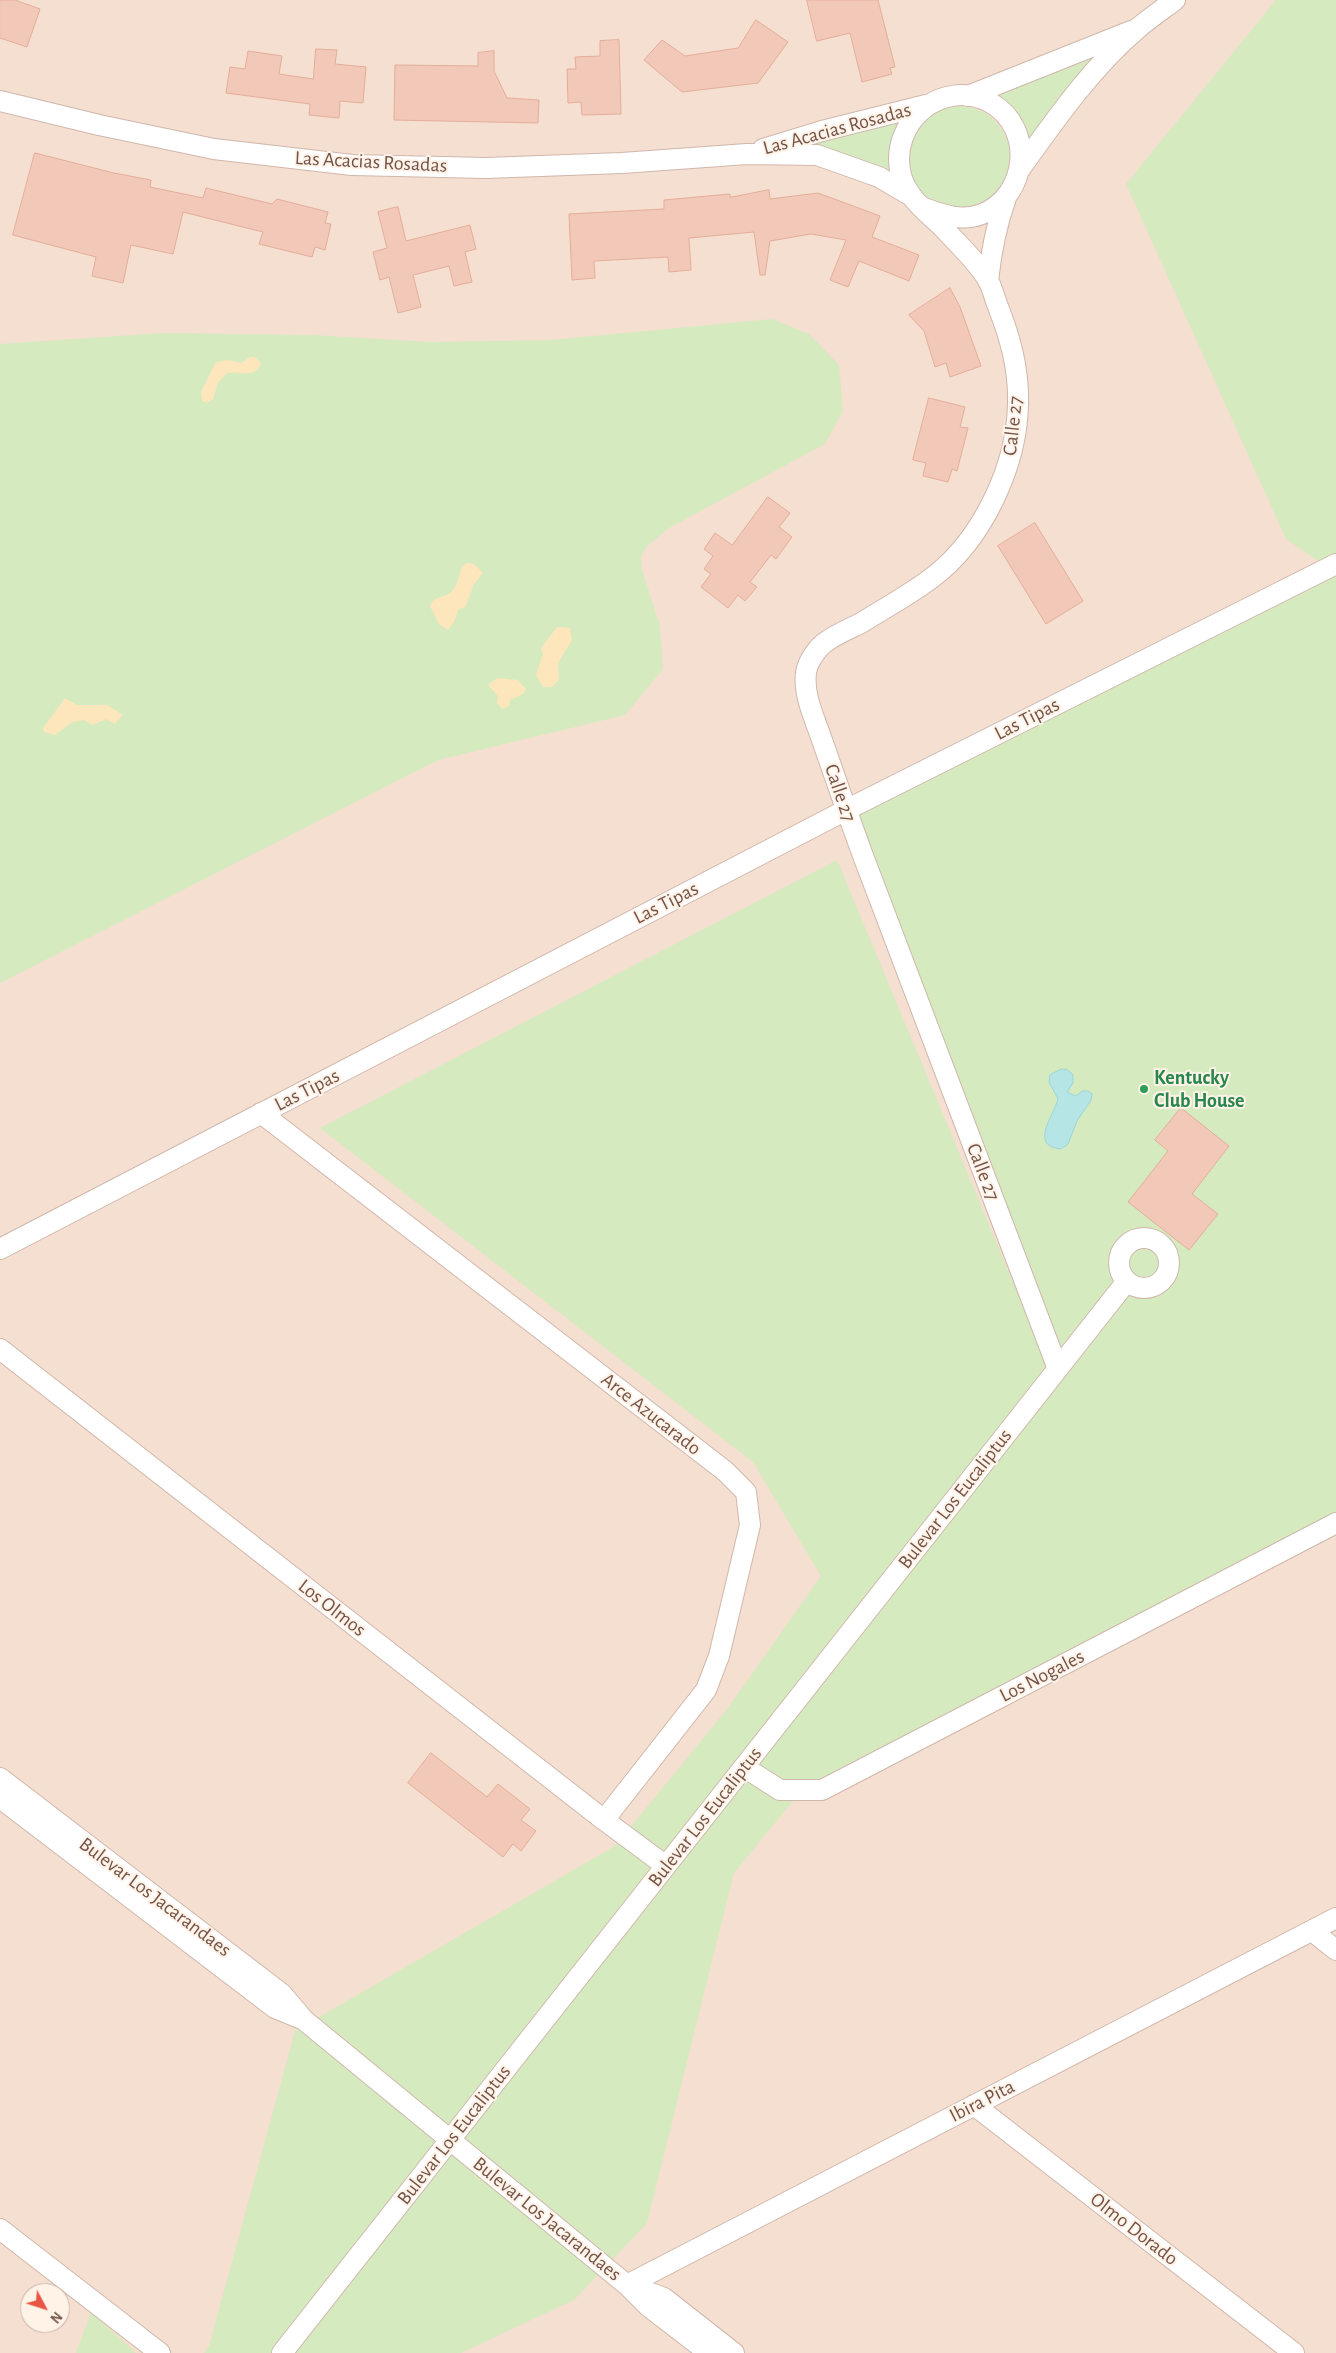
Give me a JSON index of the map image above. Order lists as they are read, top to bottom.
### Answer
{
  "streets": {
    "street": [
      "Las Acacias Rosadas",
      "Calle 27",
      "Las Tipas",
      "Arce Azucarado",
      "Bulevar Los Eucaliptus",
      "Los Olmos",
      "Los Nogales",
      "Bulevar Los Jacarandaes",
      "Ibira Pita",
      "Olmo Dorado"
    ]
  },
  "crossings": [
    ["Las Acacias Rosadas", "Calle 27"],
    ["Calle 27", "Las Tipas"],
    ["Calle 27", "Bulevar Los Eucaliptus"],
    ["Las Tipas", "Arce Azucarado"],
    ["Arce Azucarado", "Los Olmos"],
    ["Bulevar Los Eucaliptus", "Los Olmos"],
    ["Bulevar Los Eucaliptus", "Los Nogales"],
    ["Bulevar Los Eucaliptus", "Bulevar Los Jacarandaes"],
    ["Bulevar Los Jacarandaes", "Ibira Pita"],
    ["Ibira Pita", "Olmo Dorado"]
  ],
  "places": ["Kentucky Club House"],
  "north": "bottom right"
}
